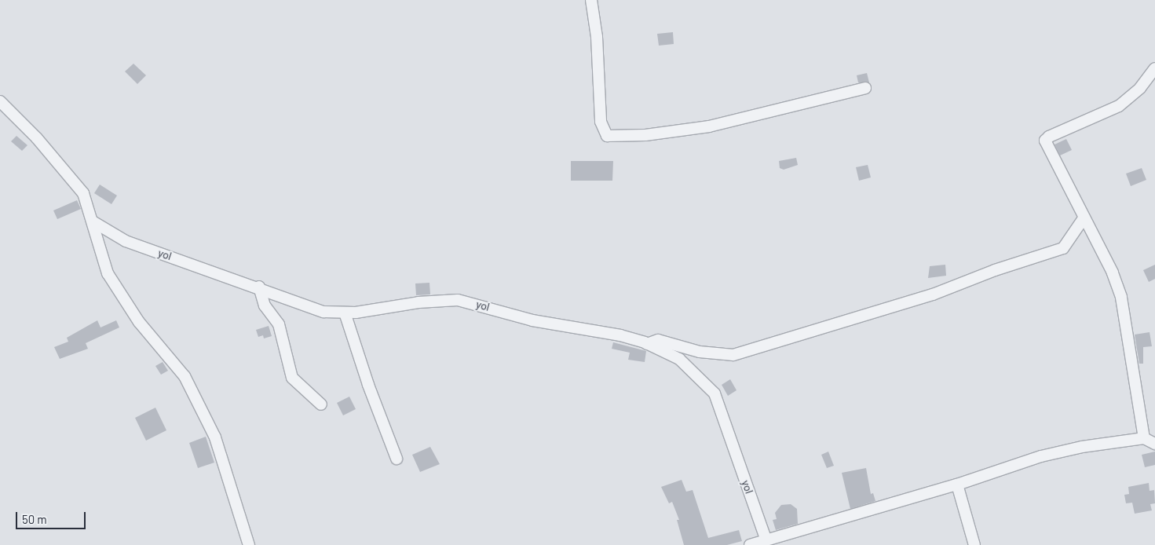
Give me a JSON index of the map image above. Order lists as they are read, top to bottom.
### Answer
{
  "streets": {
    "street": ["yol"]
  },
  "scale_bar": "50 m"
}
